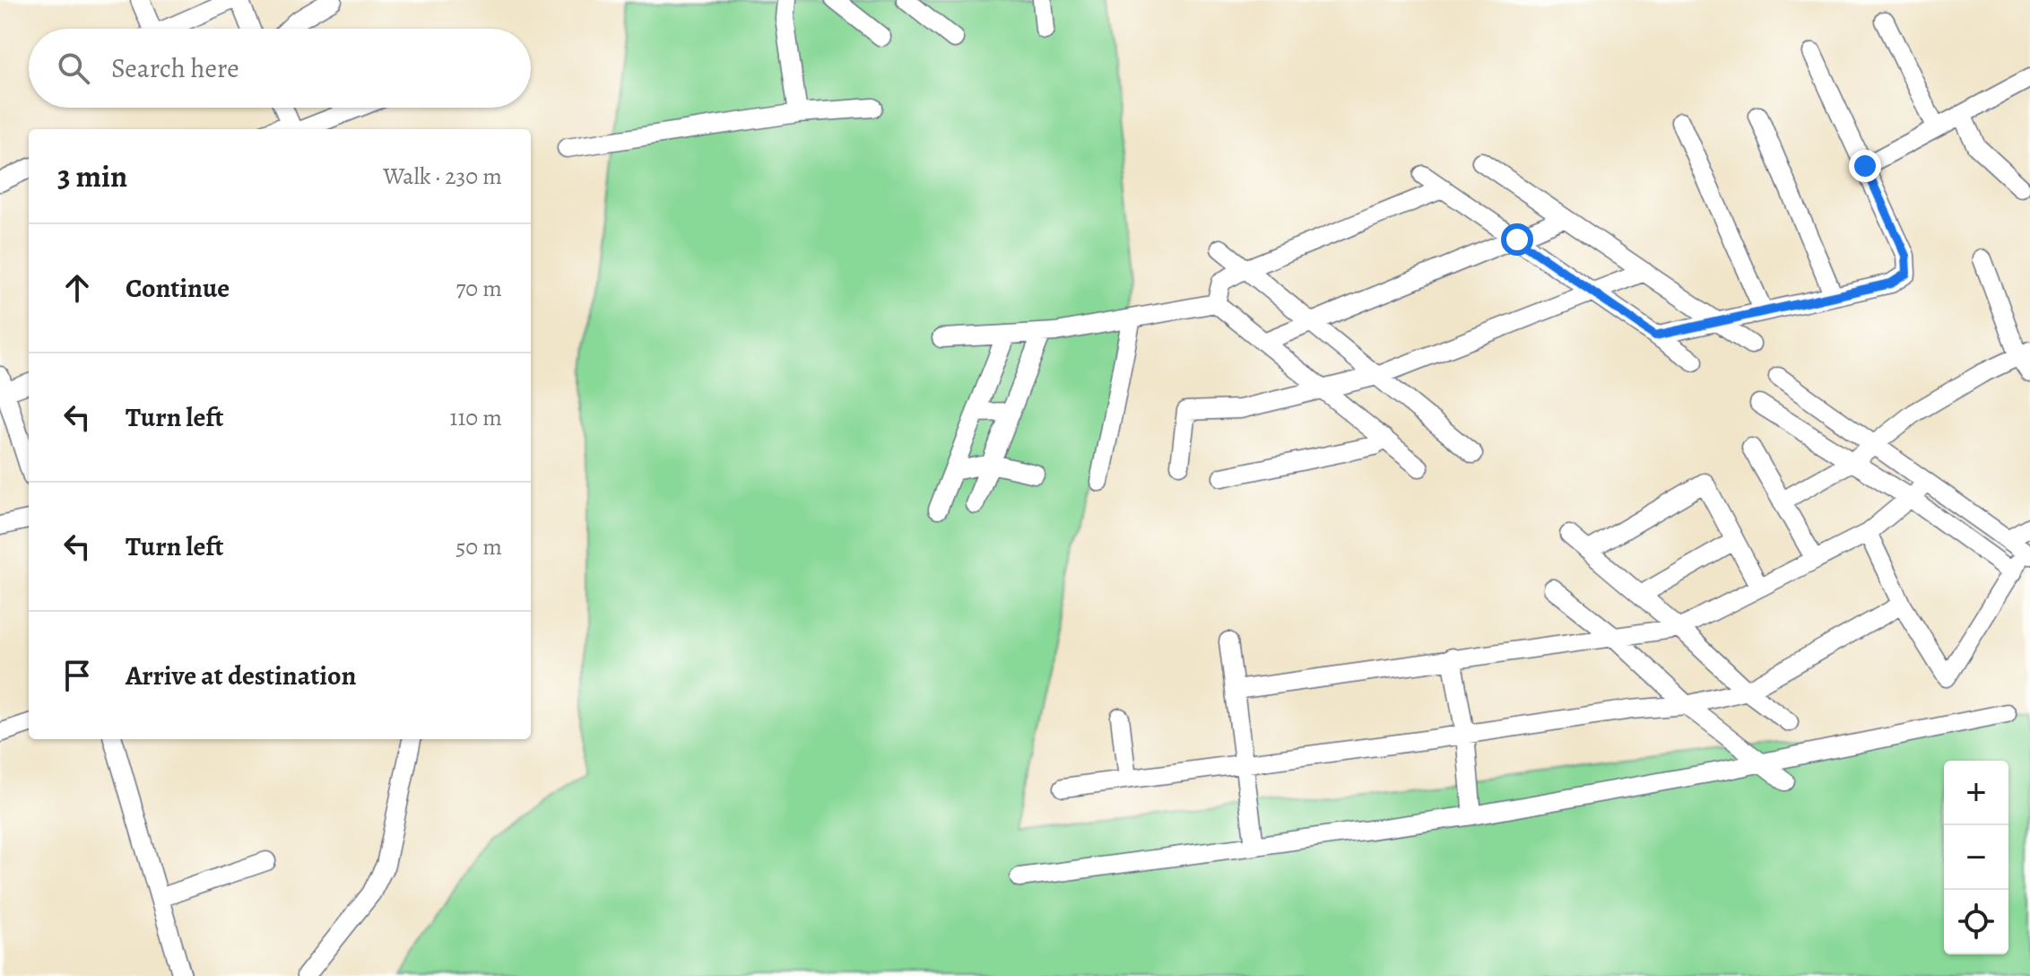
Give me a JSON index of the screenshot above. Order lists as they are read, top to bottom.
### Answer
{
  "page": {
    "search": "Search here",
    "heading": ["3 min", "Walk · 230 m"],
    "list": [
      ["Continue", "70 m"],
      ["Turn left", "110 m"],
      ["Turn left", "50 m"],
      "Arrive at destination"
    ],
    "map_buttons": ["+", "−"]
  }
}
